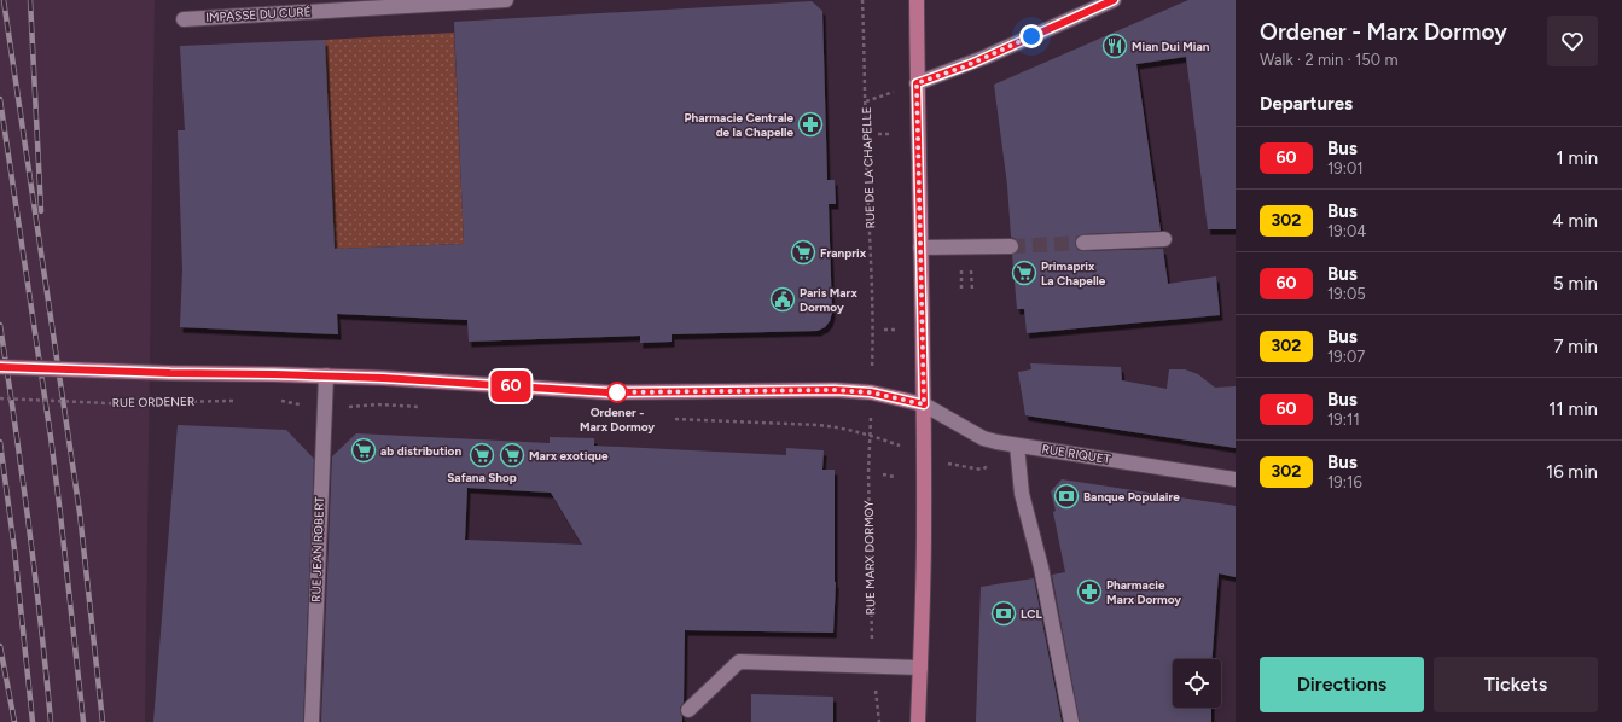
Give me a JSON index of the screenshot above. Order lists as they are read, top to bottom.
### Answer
{
  "streets": {
    "street": ["IMPASSE DU CURÉ", "RUE RIQUET", "RUE JEAN ROBERT"],
    "path": ["RUE DE LA CHAPELLE", "RUE ORDENER", "RUE MARX DORMOY"]
  },
  "crossings": [
    ["RUE DE LA CHAPELLE", "RUE MARX DORMOY"]
  ],
  "places": {
    "restaurant": ["Mian Dui Mian"],
    "pharmacy": ["Pharmacie Centrale de la Chapelle", "Pharmacie Marx Dormoy"],
    "supermarket": [
      "Franprix",
      "Primaprix La Chapelle",
      "ab distribution",
      "Safana Shop",
      "Marx exotique"
    ],
    "public building": ["Paris Marx Dormoy"],
    "other": ["Ordener - Marx Dormoy"],
    "bank": ["Banque Populaire", "LCL"]
  },
  "lines": ["bus line 60"],
  "page": {
    "on_map": "60",
    "heading": [
      ["Ordener - Marx Dormoy", "Walk · 2 min · 150 m"],
      "Departures"
    ],
    "list": [
      {
        "mark": "60",
        "name": "Bus",
        "note": "19:01",
        "value": "1 min"
      },
      {
        "mark": "302",
        "name": "Bus",
        "note": "19:04",
        "value": "4 min"
      },
      {
        "mark": "60",
        "name": "Bus",
        "note": "19:05",
        "value": "5 min"
      },
      {
        "mark": "302",
        "name": "Bus",
        "note": "19:07",
        "value": "7 min"
      },
      {
        "mark": "60",
        "name": "Bus",
        "note": "19:11",
        "value": "11 min"
      },
      {
        "mark": "302",
        "name": "Bus",
        "note": "19:16",
        "value": "16 min"
      }
    ],
    "buttons": ["Directions", "Tickets"]
  }
}
